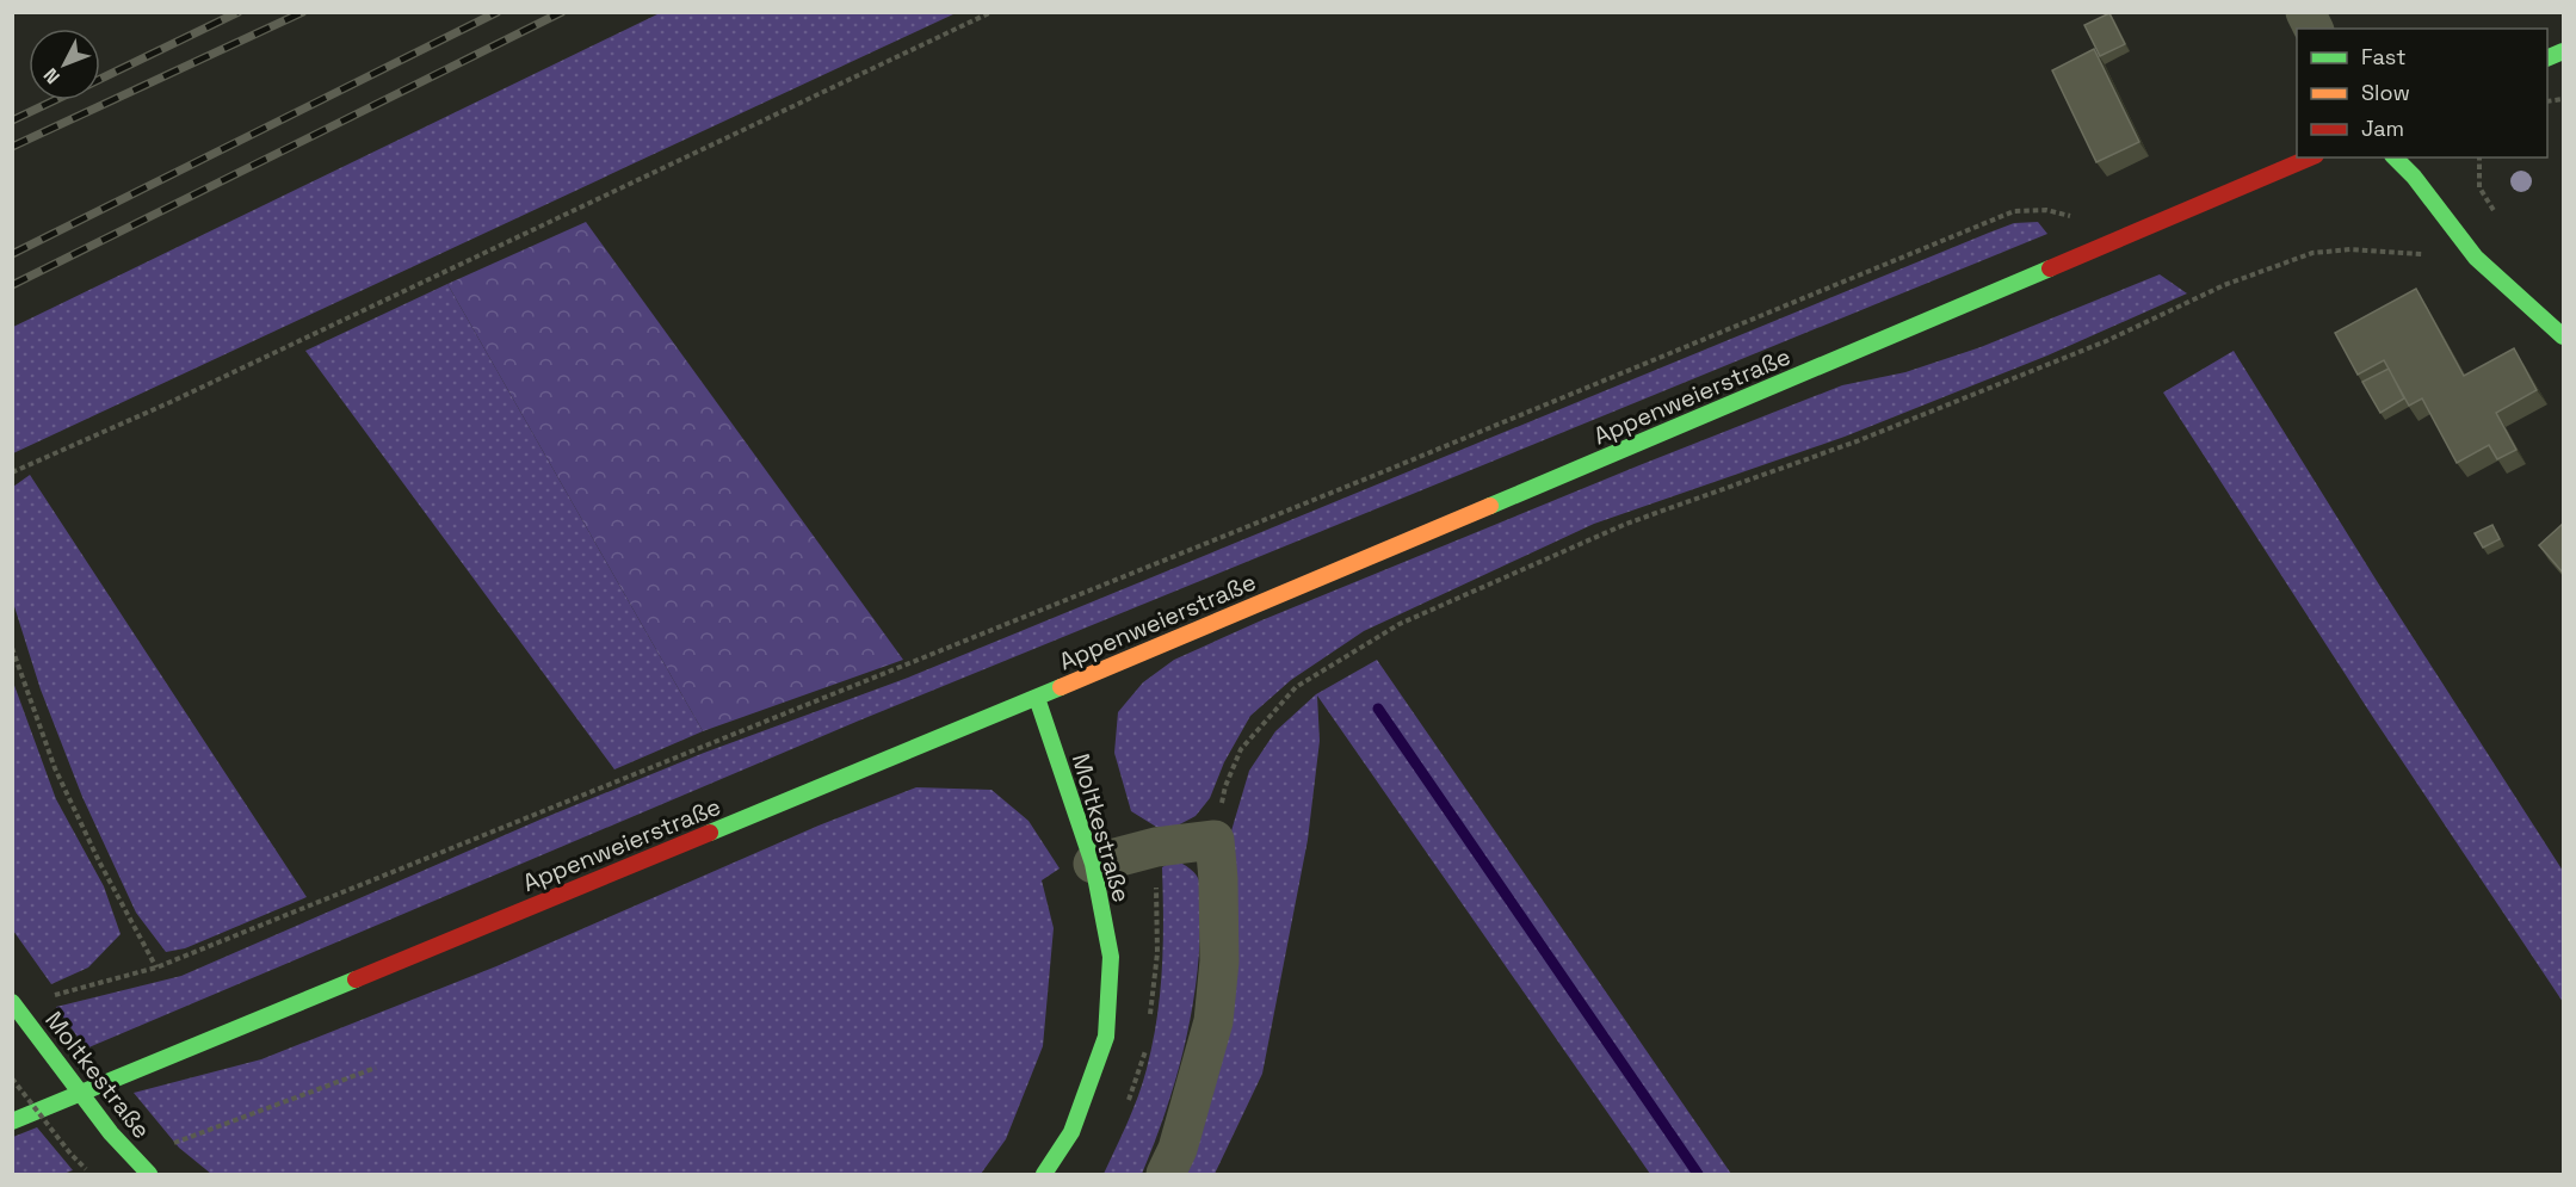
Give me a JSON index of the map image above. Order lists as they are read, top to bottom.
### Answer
{
  "streets": {
    "main road": ["Appenweierstraße", "Moltkestraße"]
  },
  "crossings": [
    ["Appenweierstraße", "Moltkestraße"]
  ],
  "legend": ["Fast", "Slow", "Jam"],
  "north": "bottom left"
}
